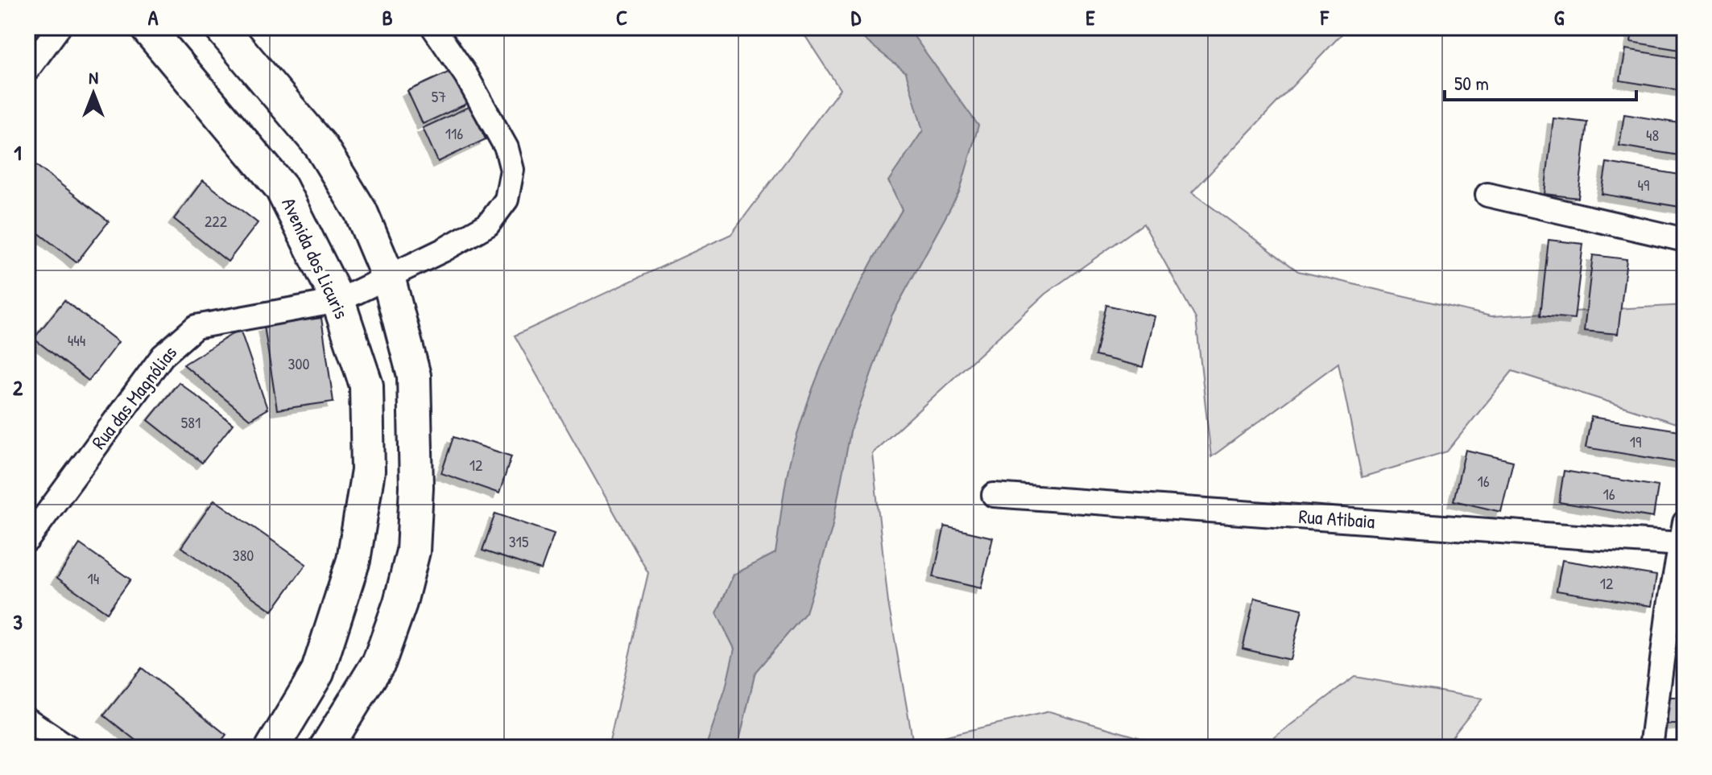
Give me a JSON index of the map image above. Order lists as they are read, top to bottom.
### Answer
{
  "streets": {
    "street": ["Avenida dos Licuris", "Rua das Magnólias", "Rua Atibaia"]
  },
  "crossings": [
    ["Avenida dos Licuris", "Rua das Magnólias"]
  ],
  "house_numbers": [
    "57",
    "116",
    "48",
    "49",
    "222",
    "444",
    "300",
    "581",
    "19",
    "12",
    "16",
    "16",
    "315",
    "380",
    "14",
    "12"
  ],
  "scale_bar": "50 m",
  "north": "top",
  "grid": {
    "columns": [
      "A",
      "B",
      "C",
      "D",
      "E",
      "F",
      "G"
    ],
    "rows": ["1", "2", "3"]
  }
}
